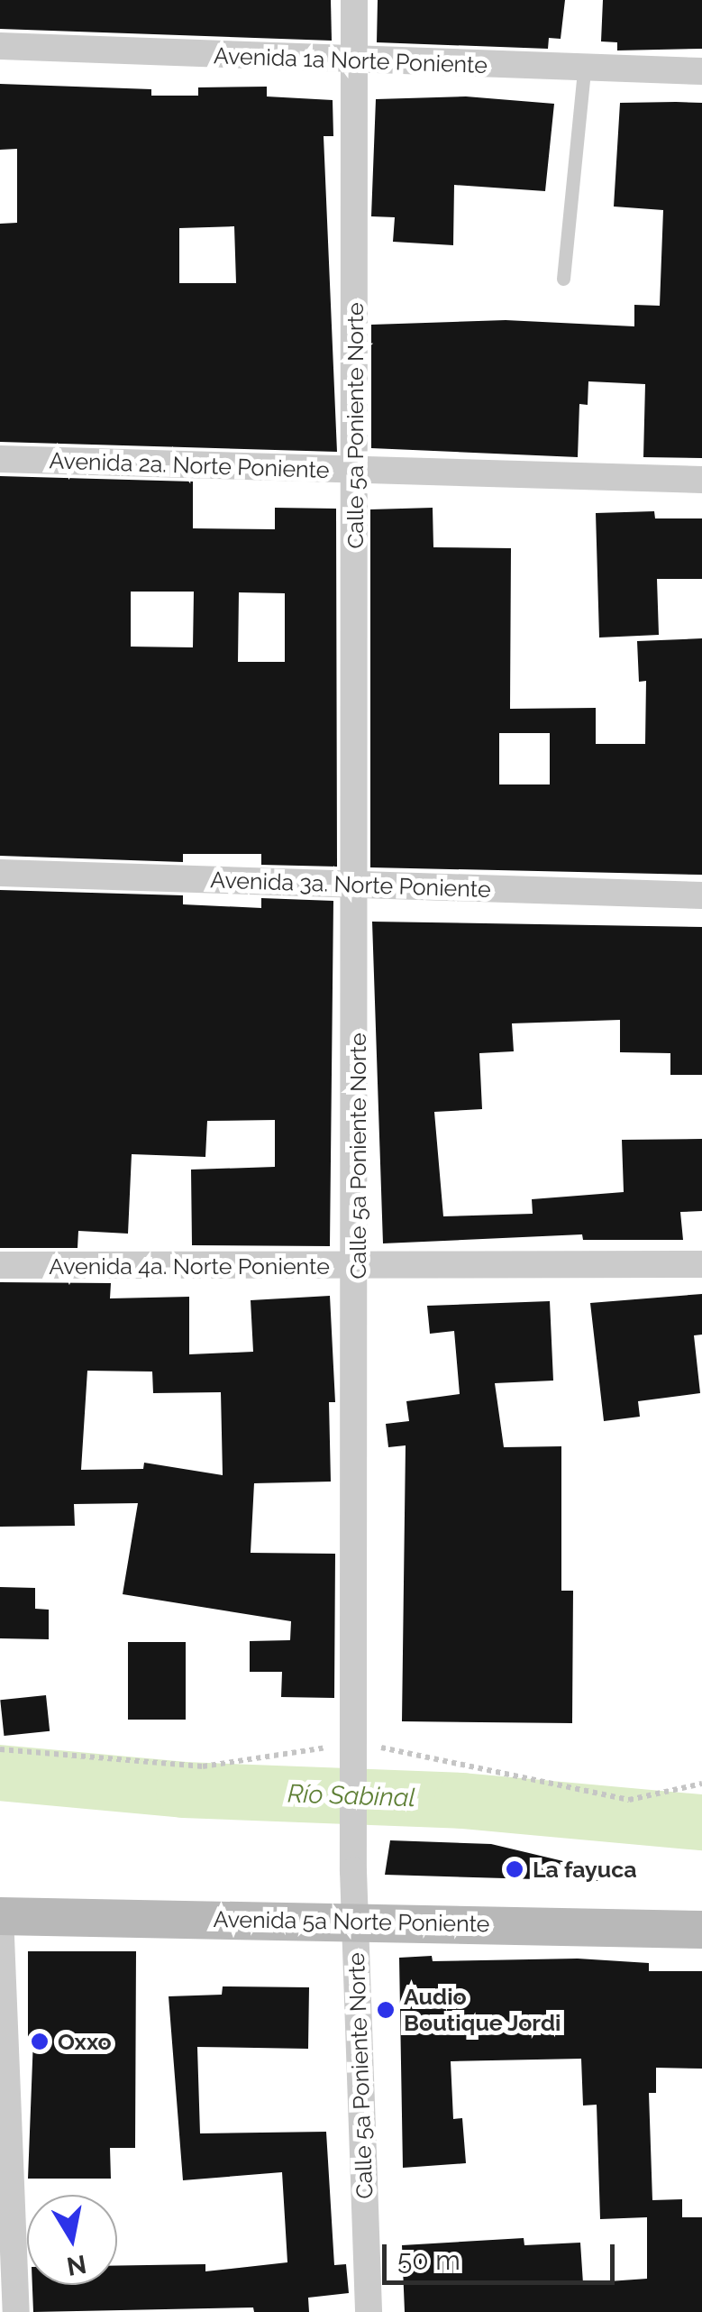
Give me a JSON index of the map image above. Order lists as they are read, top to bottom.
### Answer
{
  "streets": {
    "main road": ["Avenida 5a Norte Poniente"],
    "street": [
      "Avenida 1a Norte Poniente",
      "Calle 5a Poniente Norte",
      "Avenida 2a. Norte Poniente",
      "Avenida 3a. Norte Poniente",
      "Avenida 4a. Norte Poniente"
    ]
  },
  "crossings": [
    ["Avenida 1a Norte Poniente", "Calle 5a Poniente Norte"],
    ["Calle 5a Poniente Norte", "Avenida 2a. Norte Poniente"],
    ["Calle 5a Poniente Norte", "Avenida 3a. Norte Poniente"],
    ["Calle 5a Poniente Norte", "Avenida 4a. Norte Poniente"],
    ["Calle 5a Poniente Norte", "Avenida 5a Norte Poniente"]
  ],
  "water": ["Río Sabinal"],
  "places": ["La fayuca", "Audio Boutique Jordi", "Oxxo"],
  "scale_bar": "50 m",
  "north": "bottom"
}
